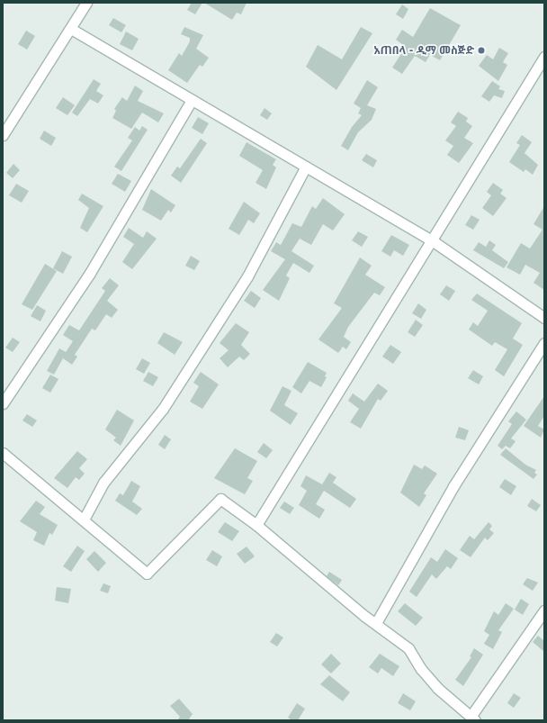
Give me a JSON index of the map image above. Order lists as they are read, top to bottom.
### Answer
{
  "places": ["አጠበላ - ዲማ መስጅድ"]
}
